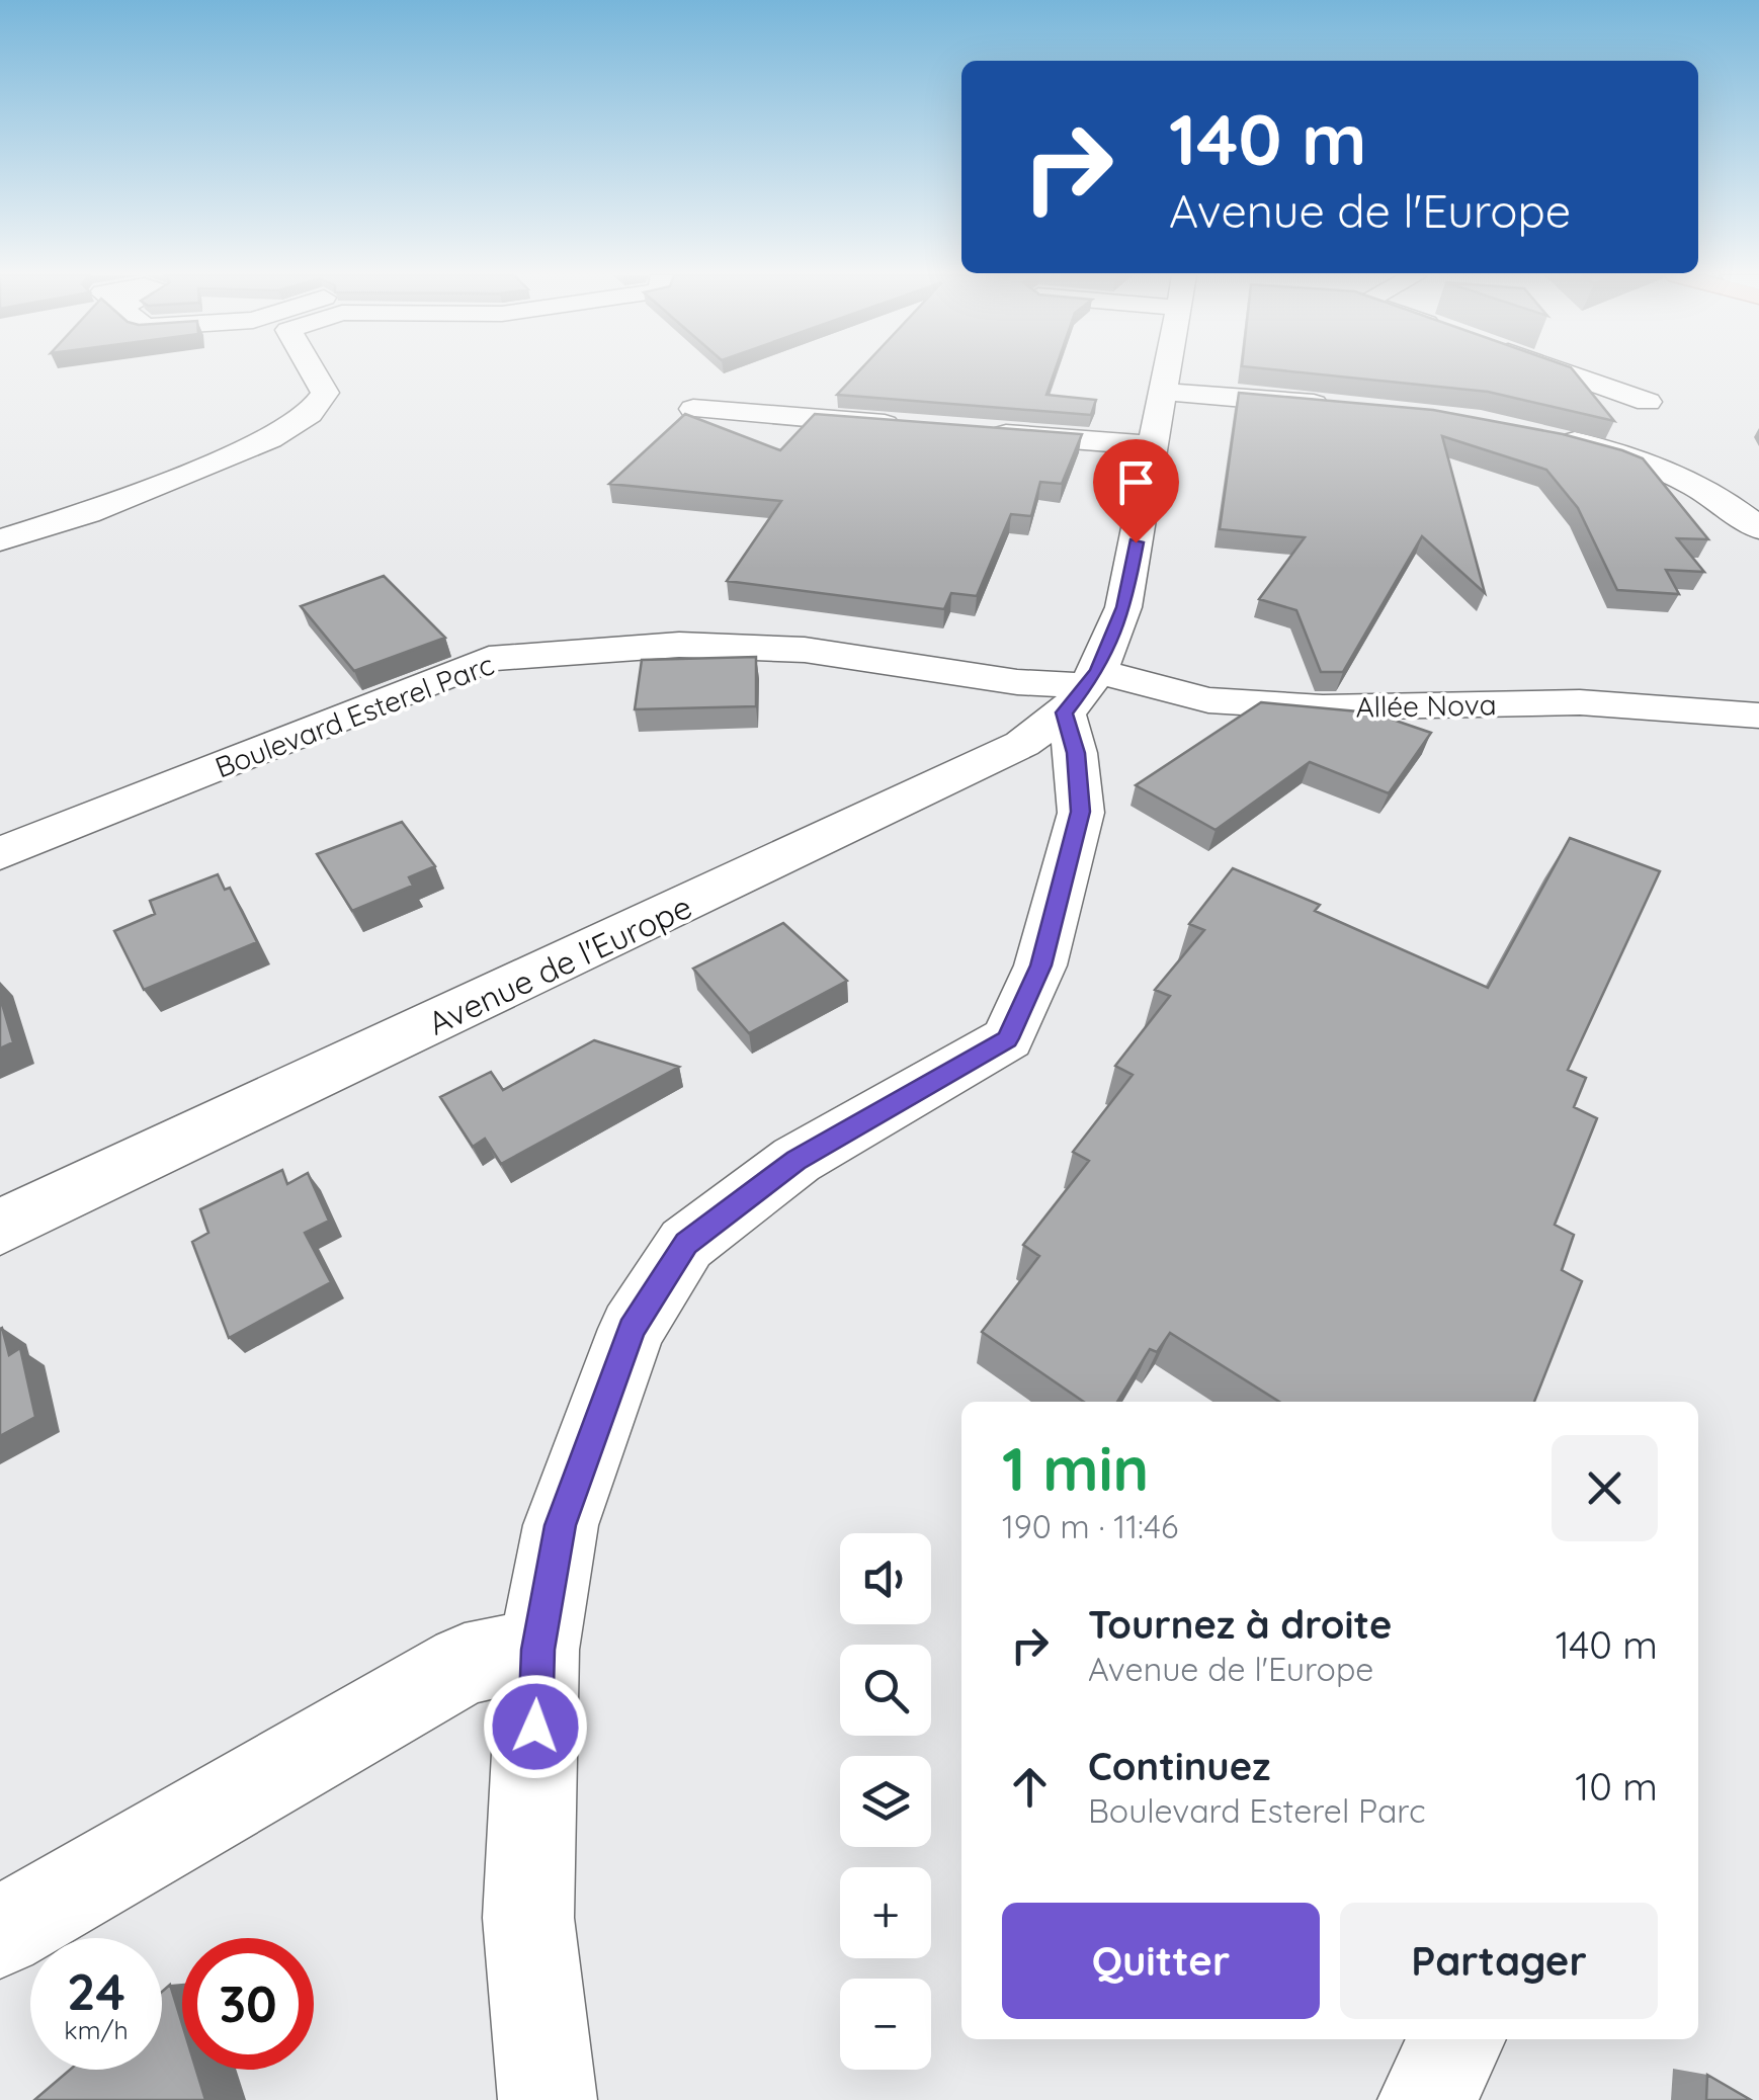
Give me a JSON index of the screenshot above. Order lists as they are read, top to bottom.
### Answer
{
  "streets": {
    "street": ["Allée Nova", "Boulevard Esterel Parc", "Avenue de l'Europe"]
  },
  "crossings": [
    ["Allée Nova", "Boulevard Esterel Parc"],
    ["Allée Nova", "Avenue de l'Europe"],
    ["Boulevard Esterel Parc", "Avenue de l'Europe"]
  ],
  "page": {
    "turn": ["140 m", "Avenue de l'Europe"],
    "heading": ["1 min", "190 m · 11:46"],
    "map_buttons": ["+", "−"],
    "list": [
      {
        "name": "Tournez à droite",
        "note": "Avenue de l'Europe",
        "value": "140 m"
      },
      {
        "name": "Continuez",
        "note": "Boulevard Esterel Parc",
        "value": "10 m"
      }
    ],
    "buttons": ["Quitter", "Partager"],
    "speed": "24 km/h",
    "limit": "30"
  }
}
